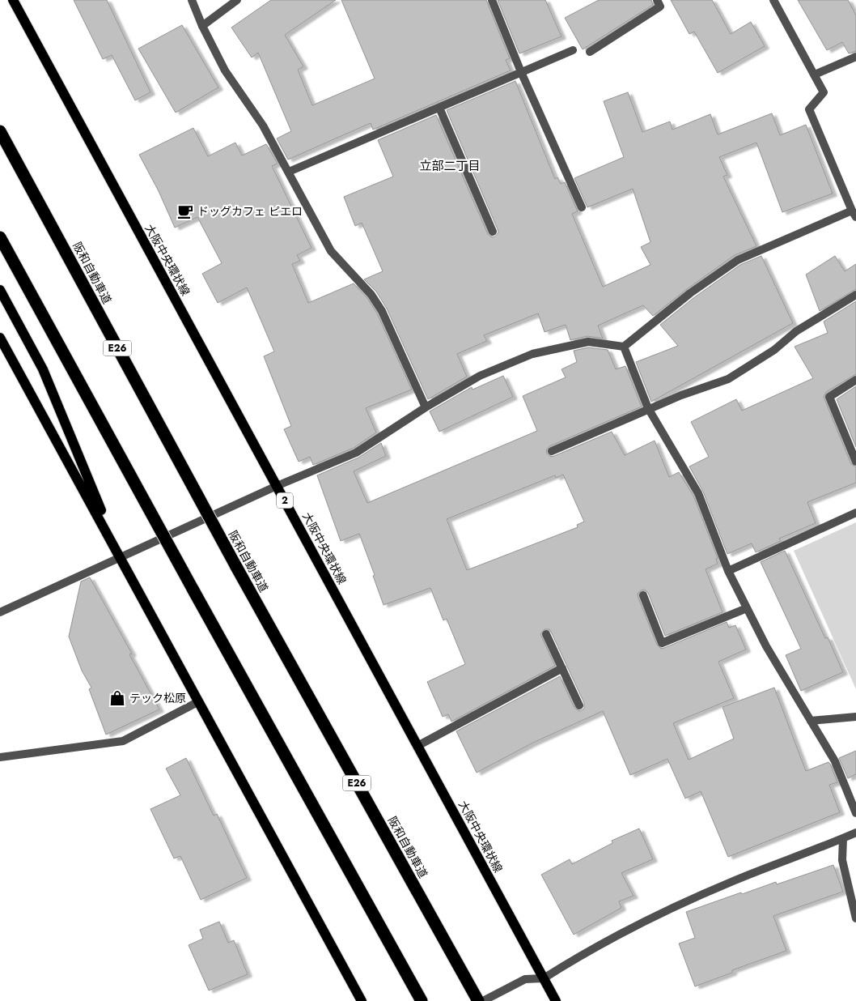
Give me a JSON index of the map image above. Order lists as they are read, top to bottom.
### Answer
{
  "streets": {
    "highway": ["阪和自動車道", "E26"],
    "main road": ["大阪中央環状線", "2"]
  },
  "districts": ["立部二丁目"],
  "places": {
    "cafe": ["ドッグカフェ ピエロ"],
    "shop": ["テック松原"]
  }
}
